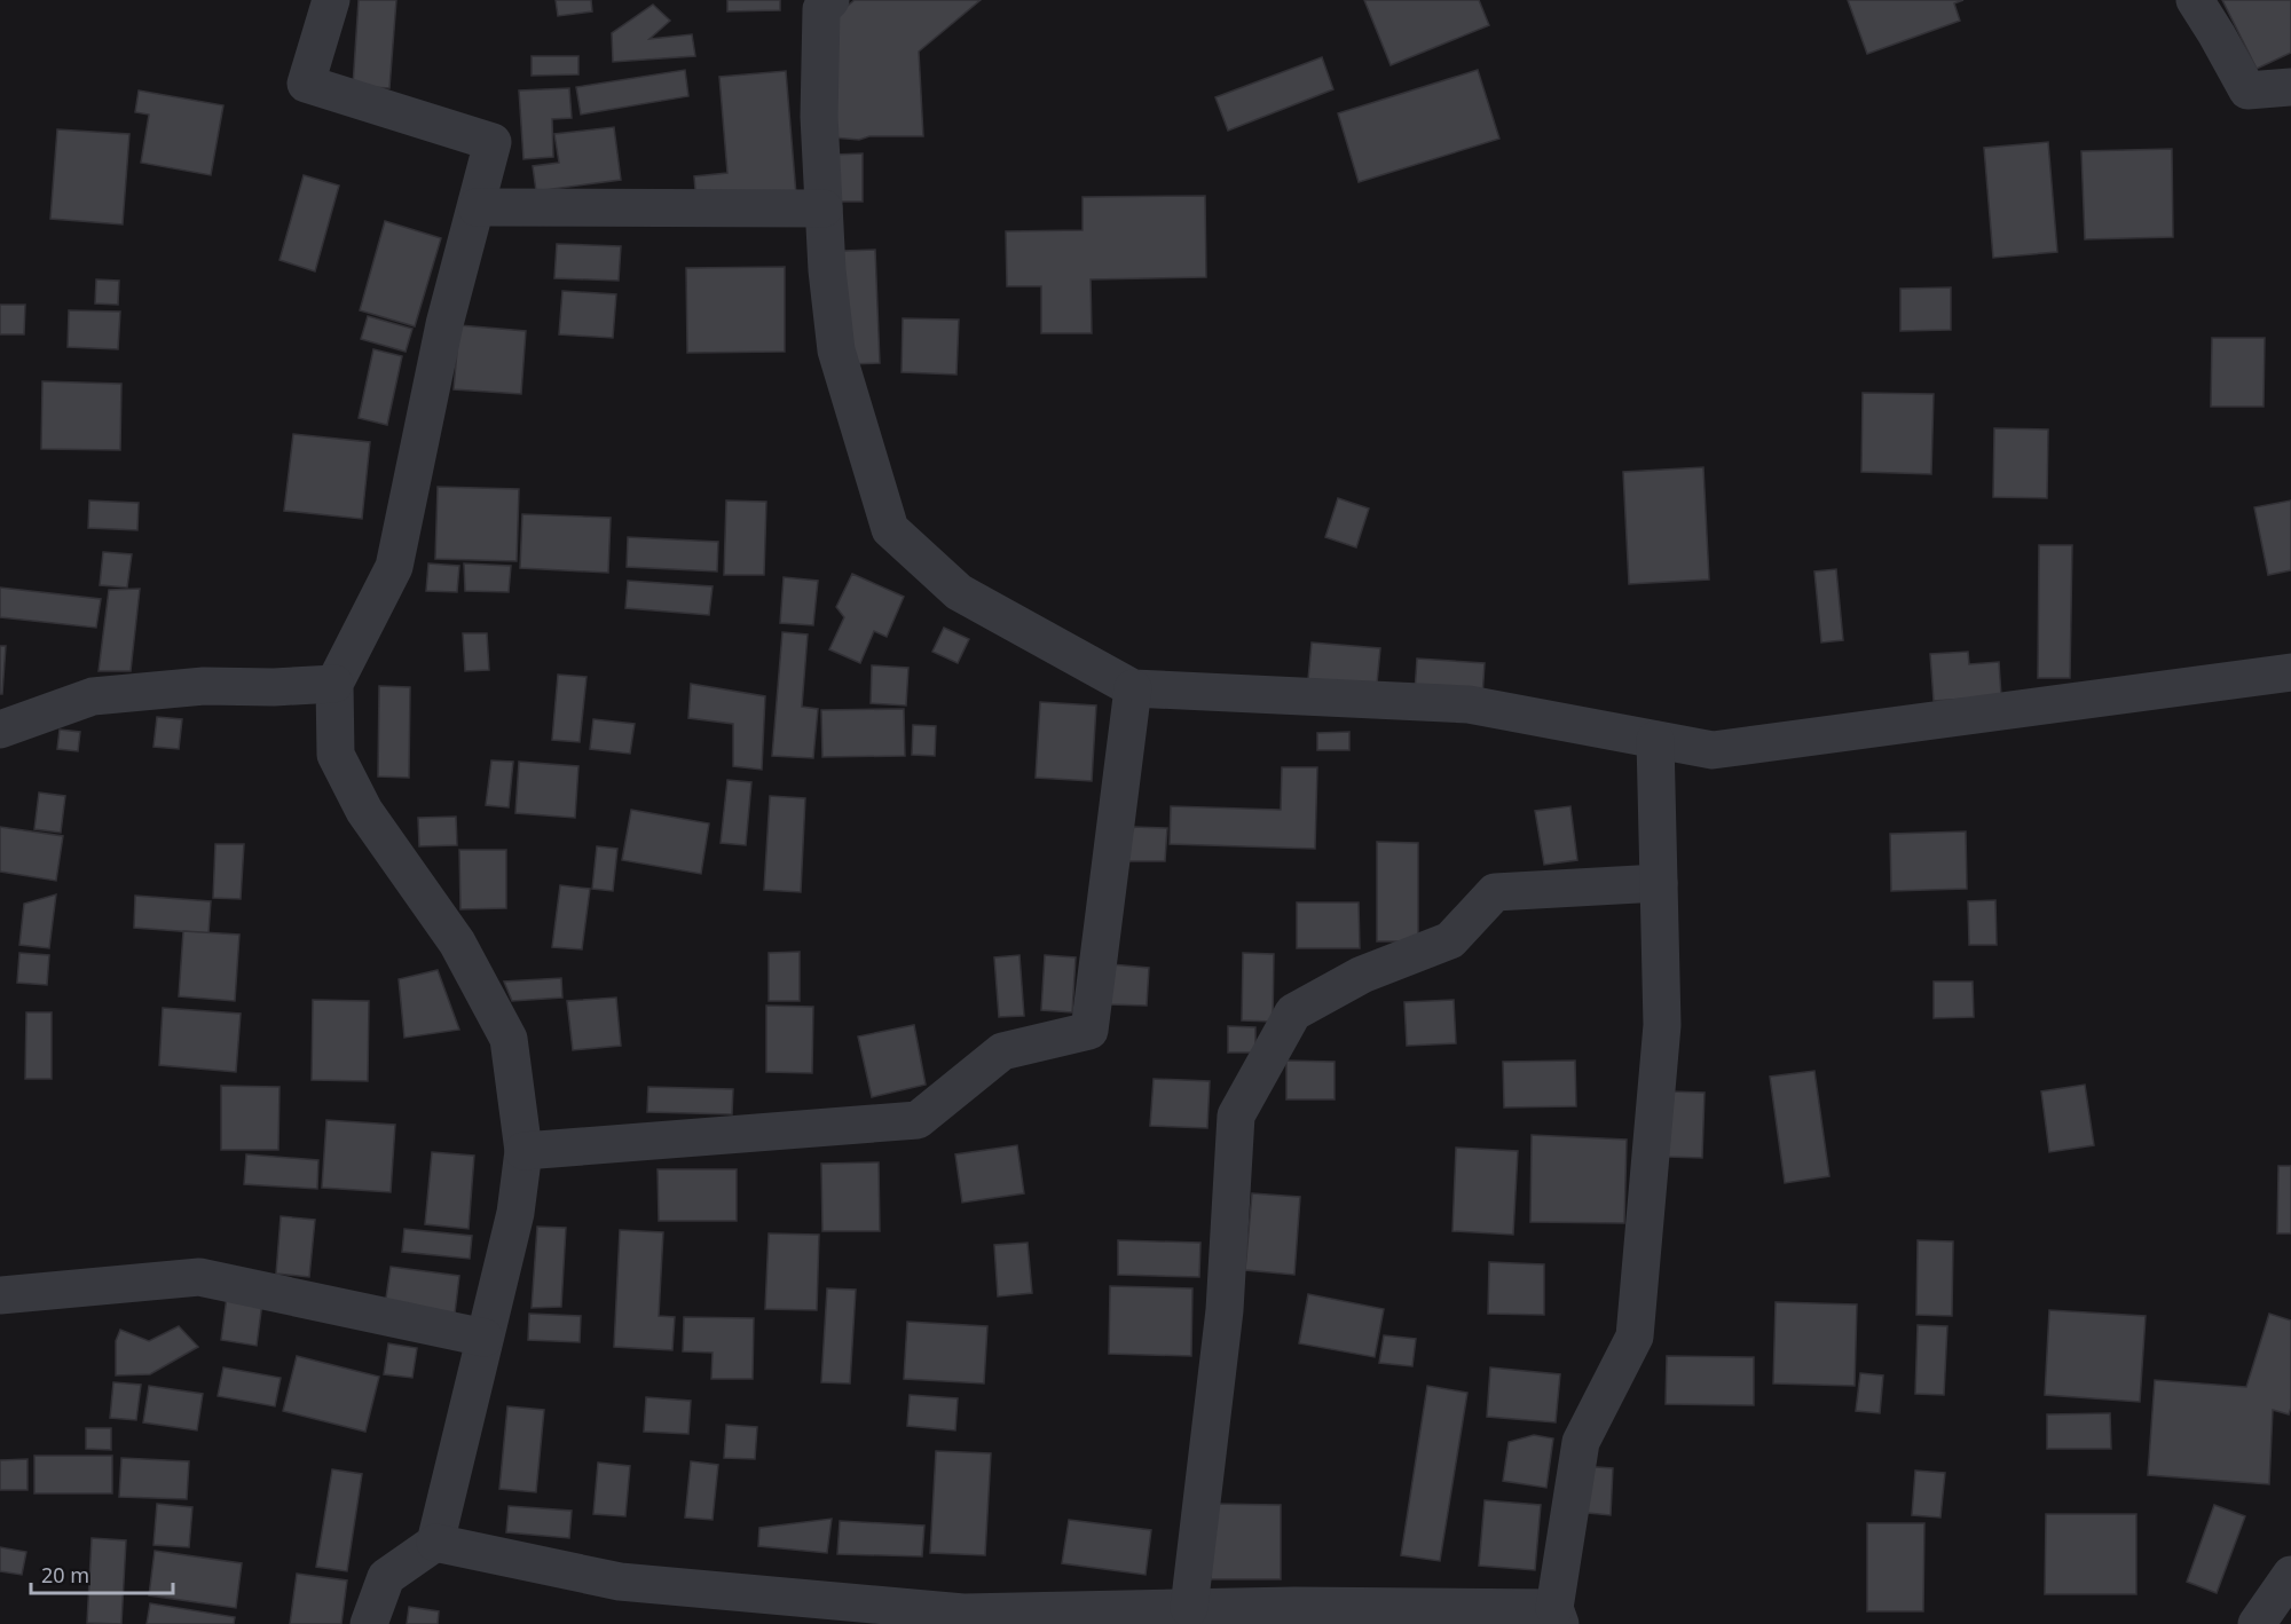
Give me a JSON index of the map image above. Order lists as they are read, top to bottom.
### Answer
{
  "scale_bar": "20 m"
}
